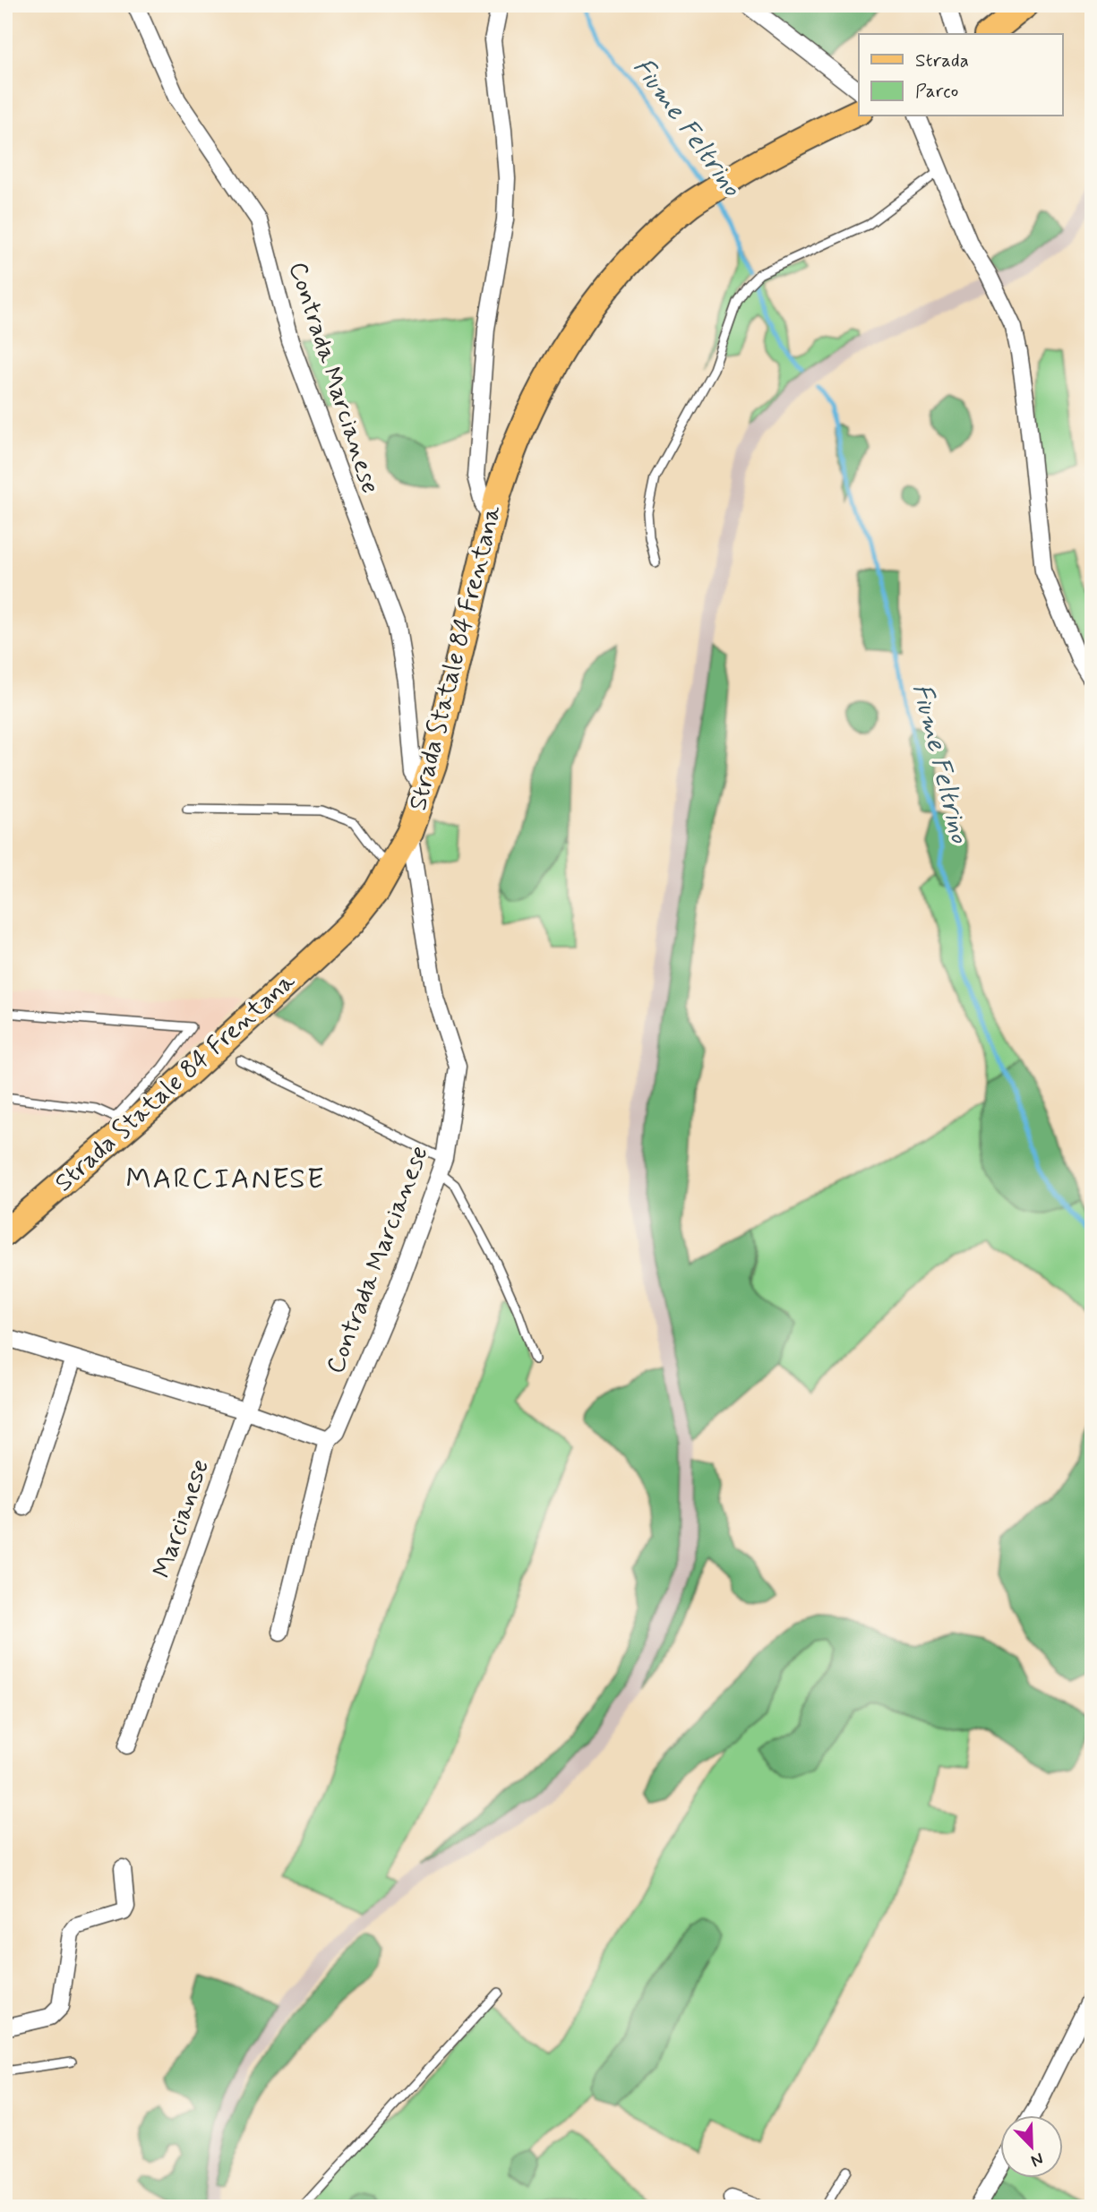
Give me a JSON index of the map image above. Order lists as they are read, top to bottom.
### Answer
{
  "streets": {
    "main road": ["Strada Statale 84 Frentana"],
    "street": ["Contrada Marcianese", "Marcianese"]
  },
  "crossings": [
    ["Contrada Marcianese", "Strada Statale 84 Frentana"]
  ],
  "districts": ["MARCIANESE"],
  "water": ["Fiume Feltrino"],
  "legend": ["Strada", "Parco"],
  "north": "bottom right"
}
